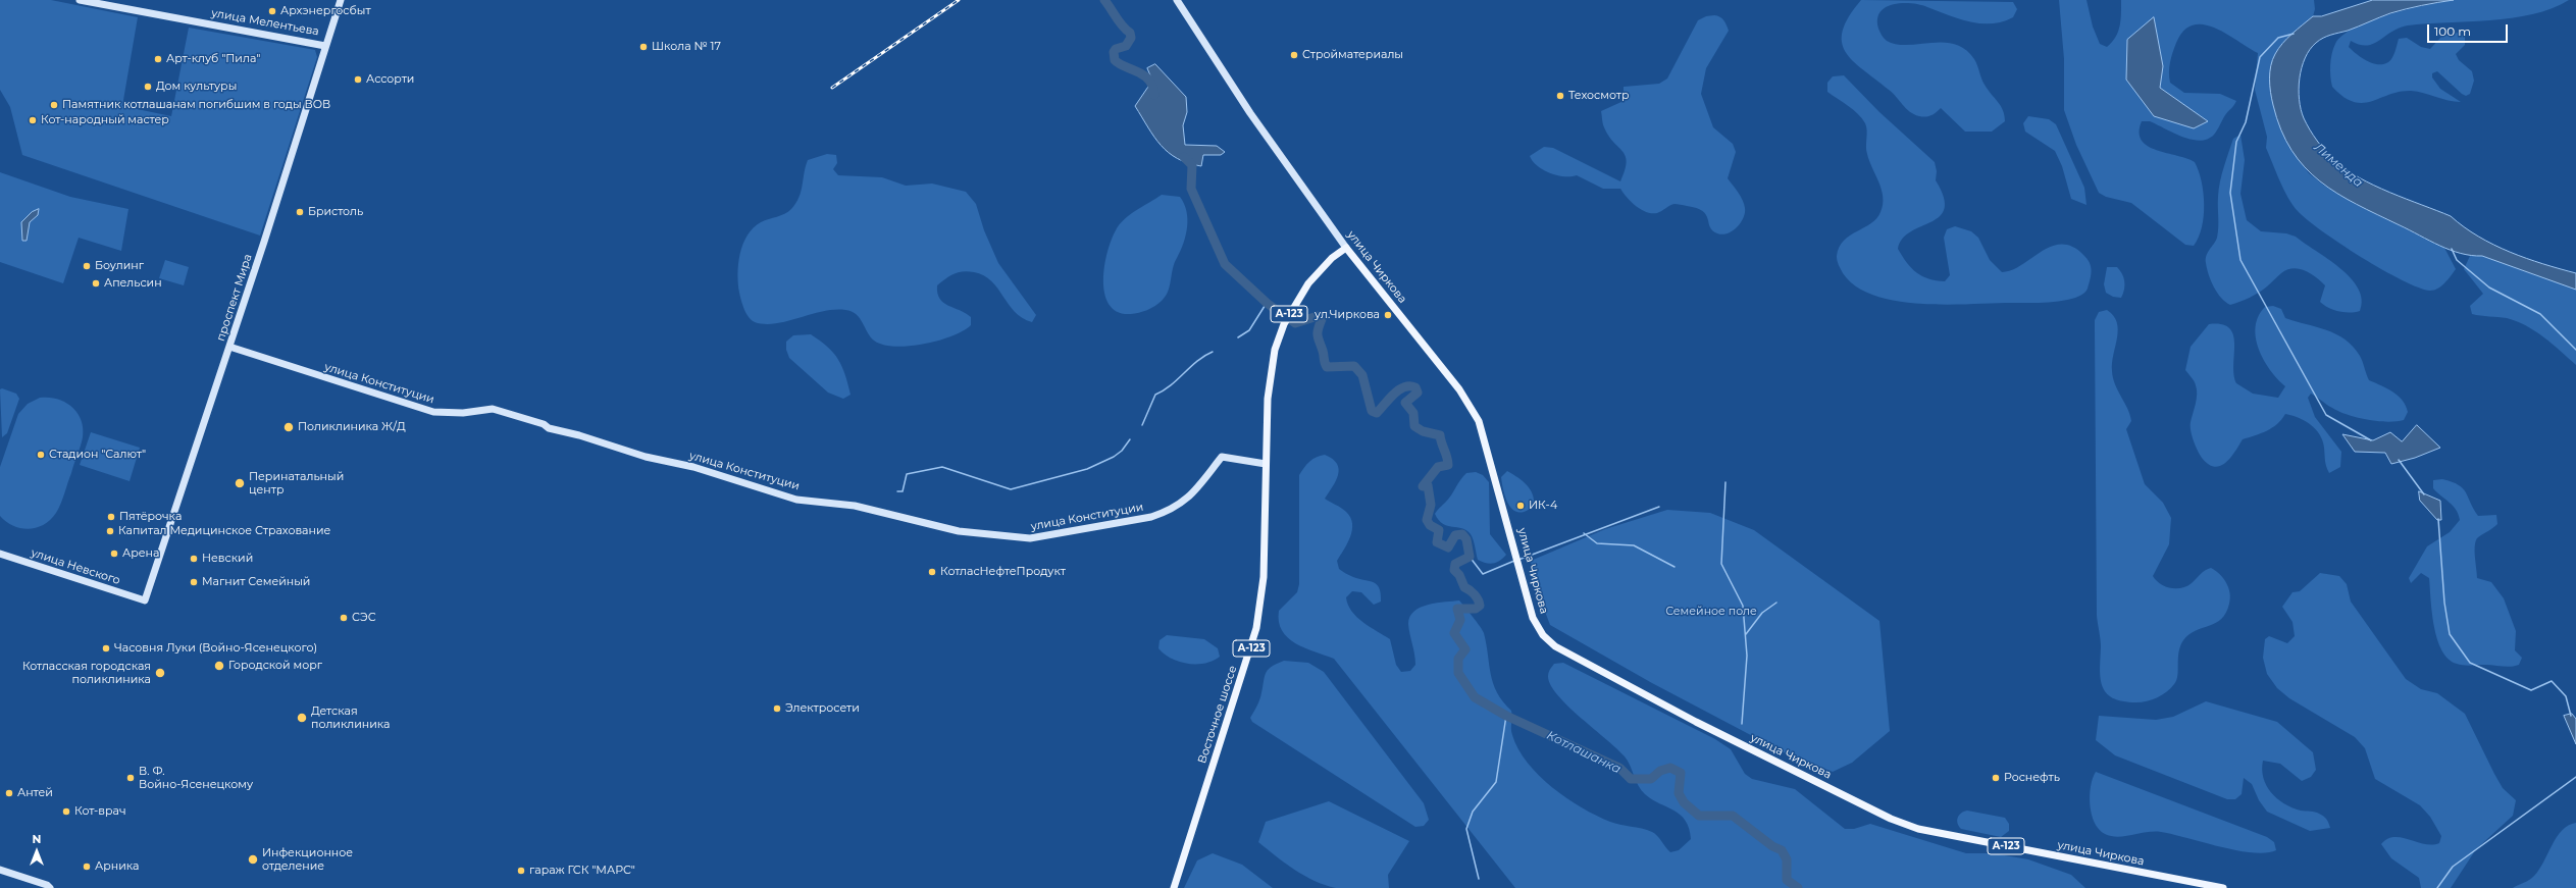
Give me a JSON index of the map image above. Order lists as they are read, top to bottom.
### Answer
{
  "streets": {
    "main road": [
      "улица Мелентьева",
      "улица Чиркова",
      "проспект Мира",
      "А-123",
      "улица Конституции",
      "улица Невского",
      "Восточное шоссе"
    ]
  },
  "crossings": [
    ["улица Мелентьева", "проспект Мира"],
    ["улица Чиркова", "Восточное шоссе"],
    ["проспект Мира", "улица Конституции"],
    ["проспект Мира", "улица Невского"],
    ["улица Конституции", "Восточное шоссе"]
  ],
  "water": ["Лименда", "Котлашанка"],
  "parks": ["Семейное поле"],
  "places": [
    "Архэнергосбыт",
    "Школа № 17",
    "Стройматериалы",
    "Арт-клуб \"Пила\"",
    "Ассорти",
    "Дом культуры",
    "Техосмотр",
    "Памятник котлашанам погибшим в годы ВОВ",
    "Кот-народный мастер",
    "Бристоль",
    "Боулинг",
    "Апельсин",
    "ул.Чиркова",
    "Поликлиника Ж/Д",
    "Стадион \"Салют\"",
    "Перинатальный центр",
    "ИК-4",
    "Пятёрочка",
    "Капитал Медицинское Страхование",
    "Арена",
    "Невский",
    "КотласНефтеПродукт",
    "Магнит Семейный",
    "СЭС",
    "Часовня Луки (Войно-Ясенецкого)",
    "Городской морг",
    "Котласская городская поликлиника",
    "Электросети",
    "Детская поликлиника",
    "В. Ф. Войно-Ясенецкому",
    "Роснефть",
    "Антей",
    "Кот-врач",
    "Инфекционное отделение",
    "Арника",
    "гараж ГСК \"МАРС\""
  ],
  "scale_bar": "100 m",
  "north": "top"
}
